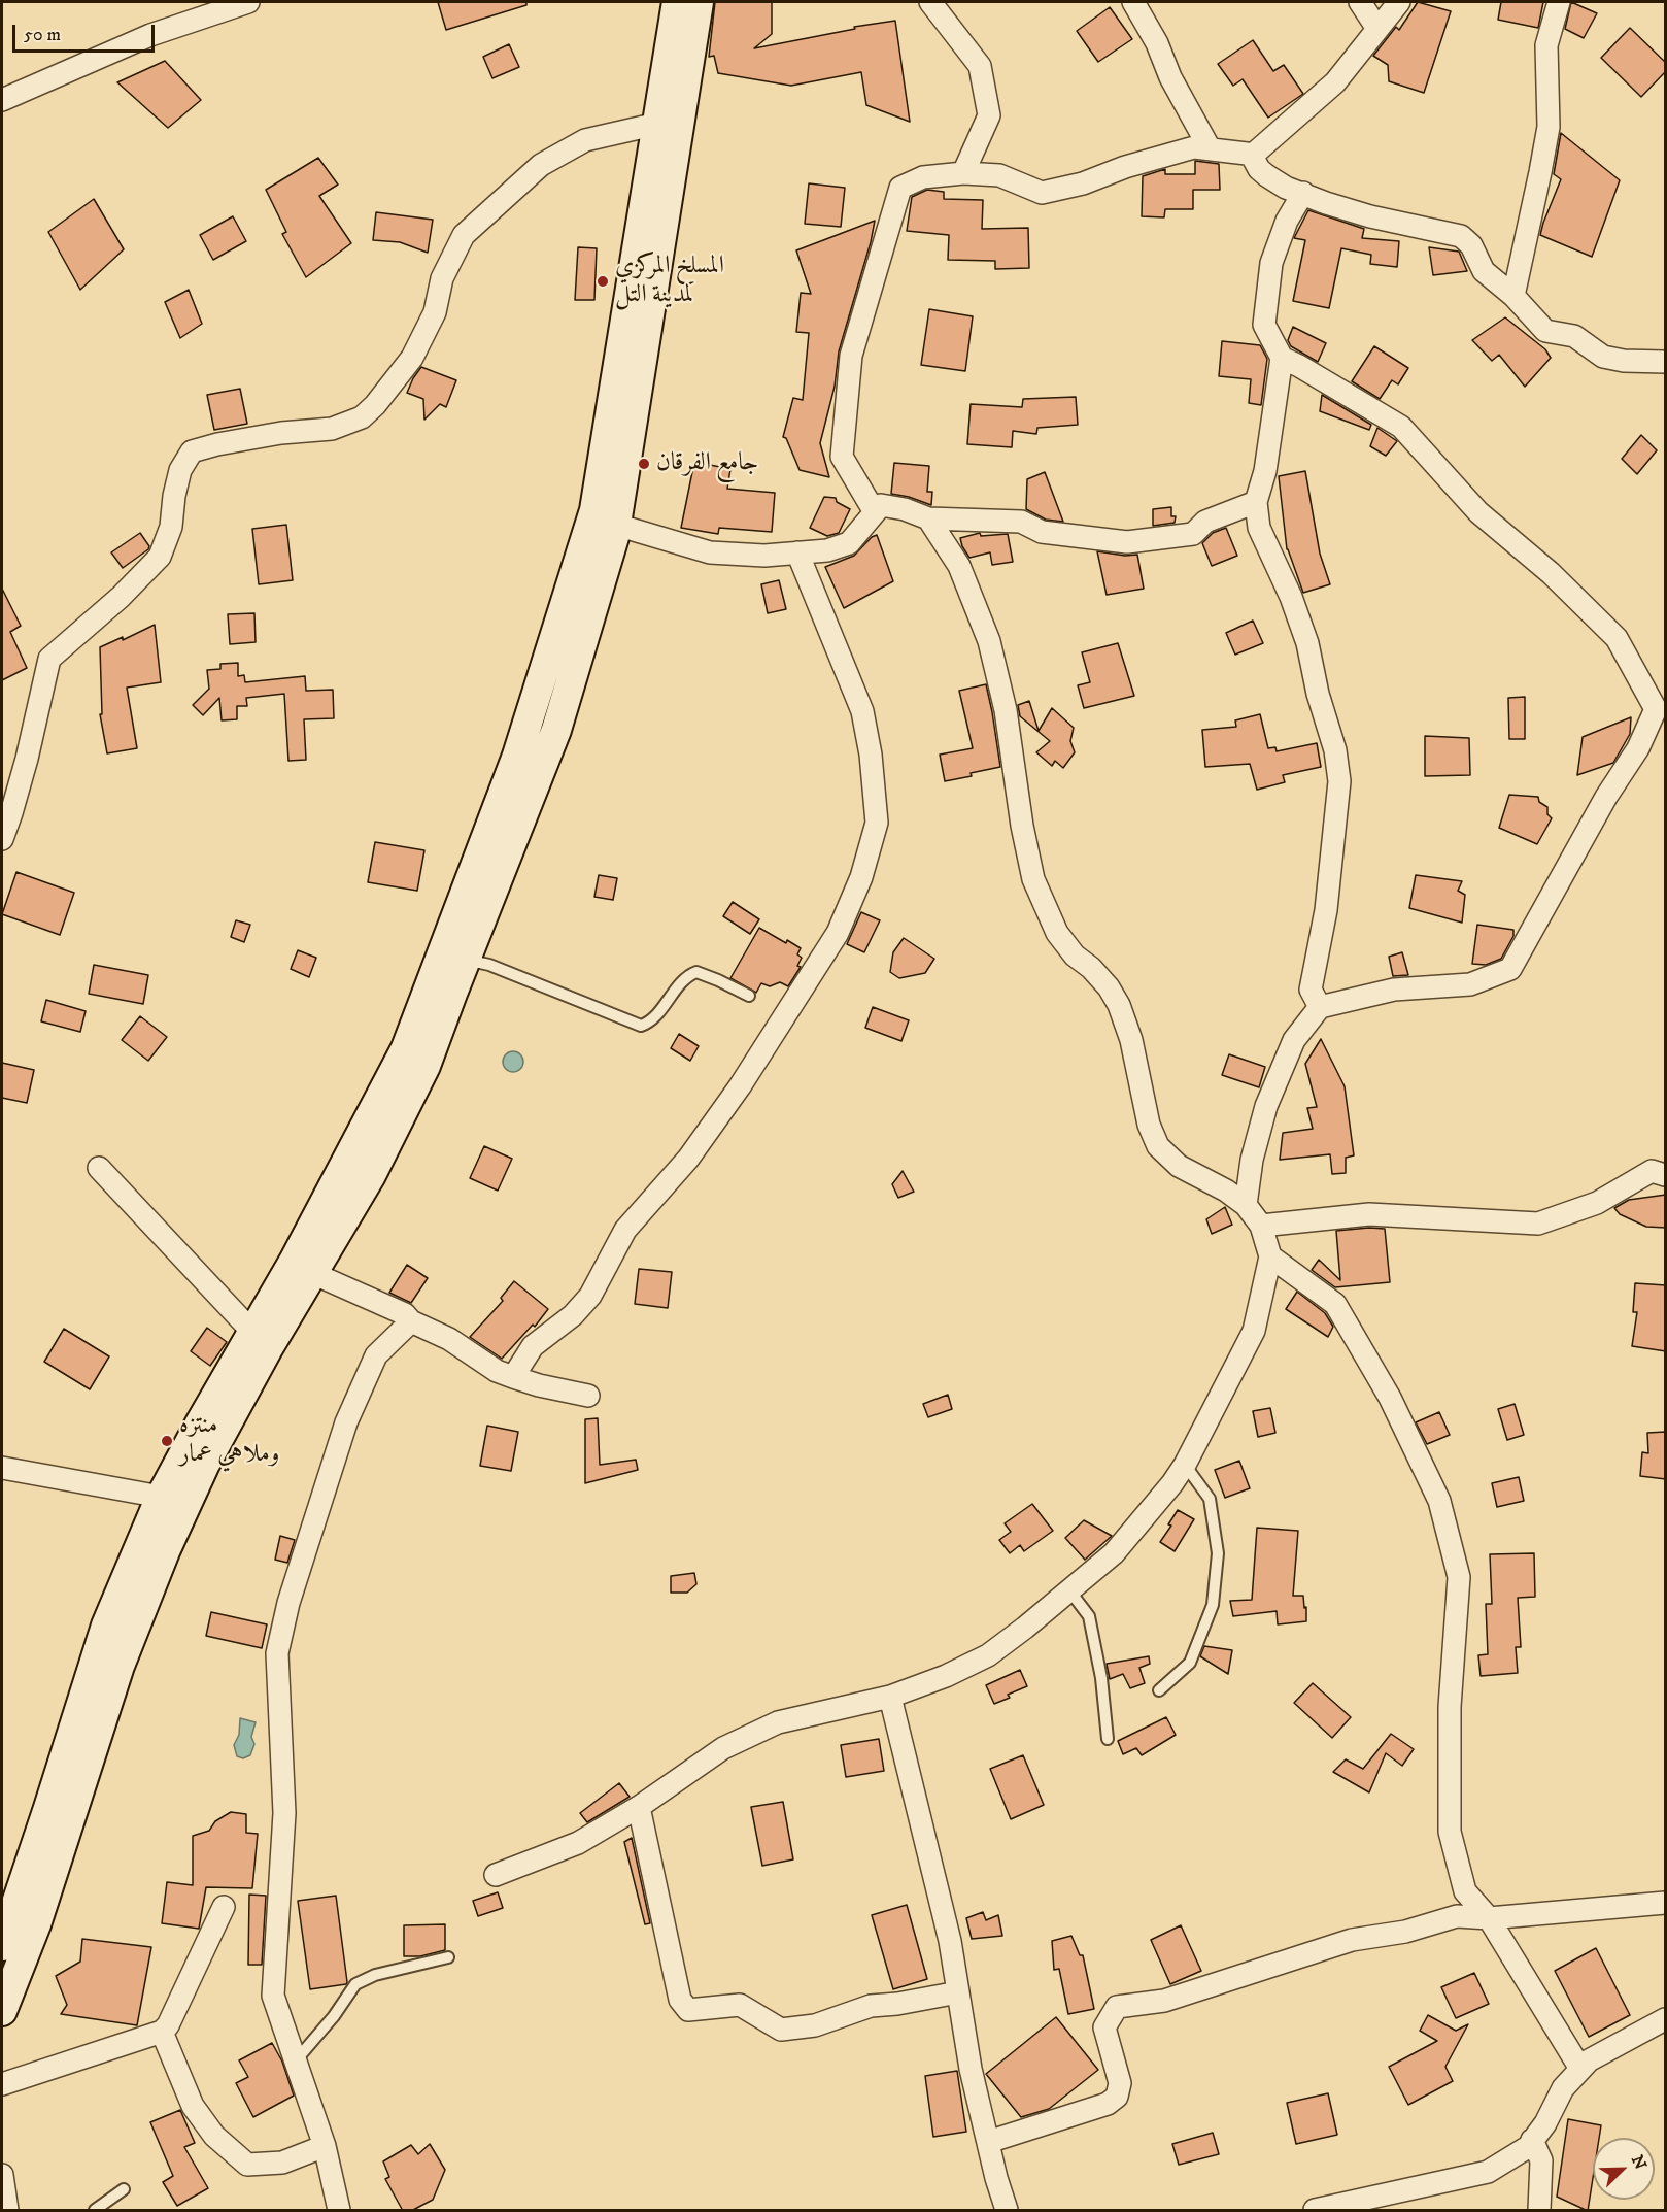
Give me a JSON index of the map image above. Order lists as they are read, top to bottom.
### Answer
{
  "places": ["المسلخ المركزي لمدينة التل", "جامع الفرقان", "منتزه وملاهي عمار"],
  "scale_bar": "50 m",
  "north": "top right"
}
